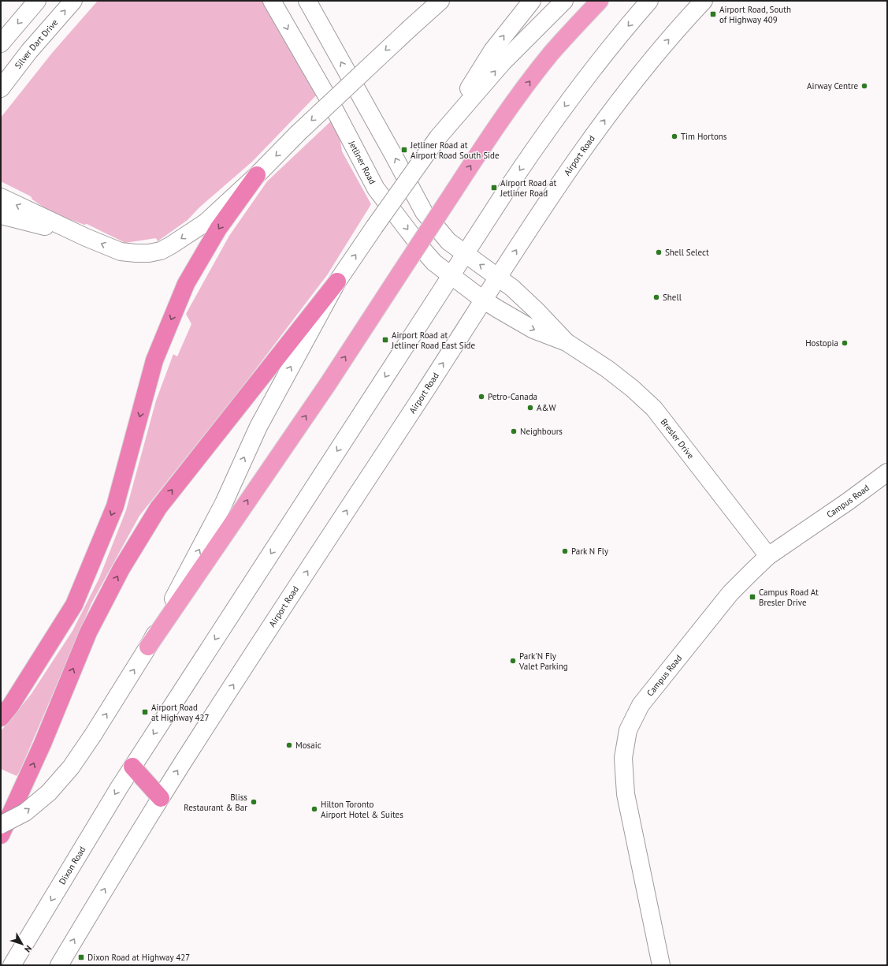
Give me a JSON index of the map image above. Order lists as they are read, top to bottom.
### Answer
{
  "streets": {
    "street": [
      "Silver Dart Drive",
      "Airport Road",
      "Jetliner Road",
      "Bresler Drive",
      "Campus Road",
      "Dixon Road"
    ]
  },
  "crossings": [
    ["Airport Road", "Jetliner Road"],
    ["Airport Road", "Bresler Drive"],
    ["Jetliner Road", "Bresler Drive"],
    ["Bresler Drive", "Campus Road"]
  ],
  "places": {
    "transit": [
      "Airport Road, South of Highway 409",
      "Jetliner Road at Airport Road South Side",
      "Airport Road at Jetliner Road",
      "Airport Road at Jetliner Road East Side",
      "Campus Road At Bresler Drive",
      "Airport Road at Highway 427",
      "Dixon Road at Highway 427"
    ],
    "other": [
      "Airway Centre",
      "Tim Hortons",
      "Shell Select",
      "Shell",
      "Hostopia",
      "Petro-Canada",
      "A&W",
      "Neighbours",
      "Park N Fly",
      "Park'N Fly Valet Parking",
      "Mosaic",
      "Bliss Restaurant & Bar",
      "Hilton Toronto Airport Hotel & Suites"
    ]
  },
  "north": "bottom right"
}
